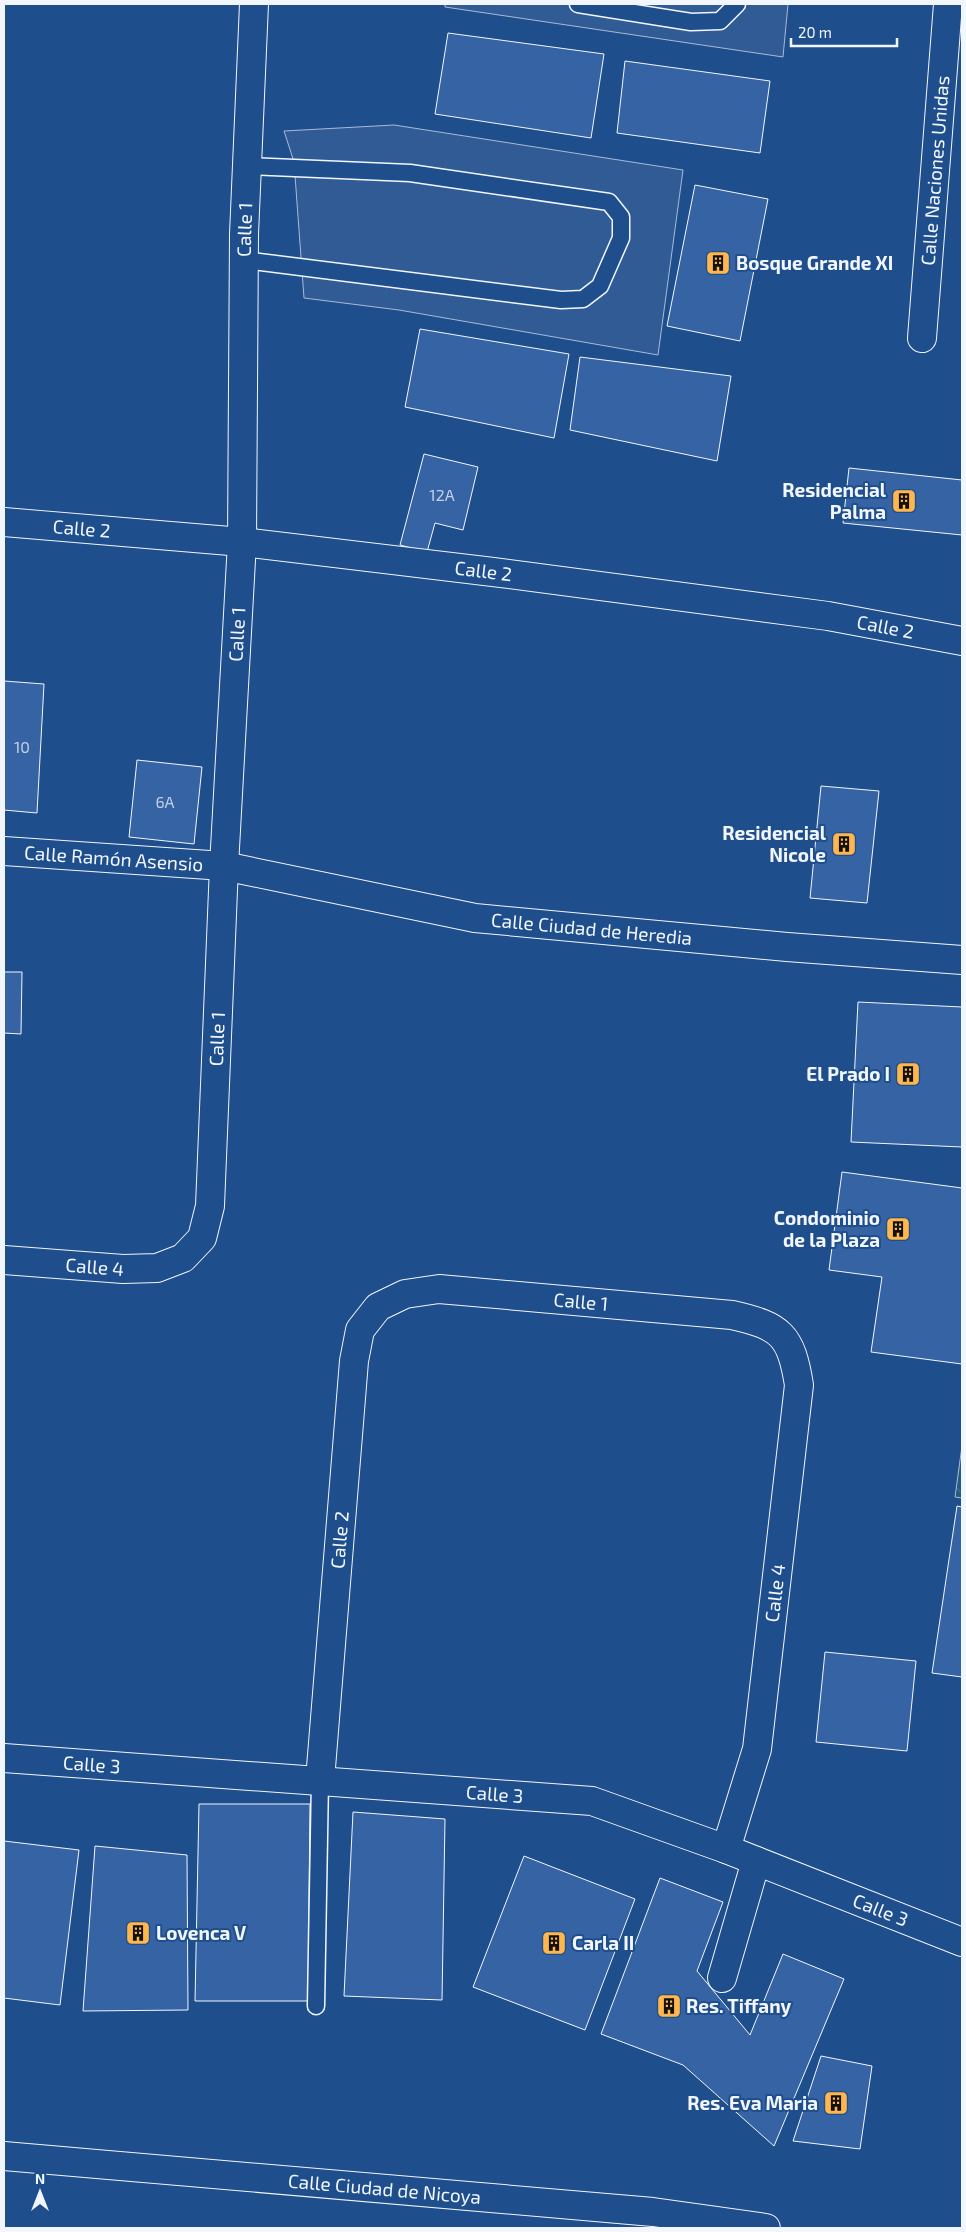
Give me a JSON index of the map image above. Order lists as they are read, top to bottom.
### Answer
{
  "streets": {
    "street": [
      "Calle Naciones Unidas",
      "Calle 1",
      "Calle 2",
      "Calle Ramón Asensio",
      "Calle Ciudad de Heredia",
      "Calle 4",
      "Calle 3",
      "Calle Ciudad de Nicoya"
    ]
  },
  "crossings": [
    ["Calle 1", "Calle 2"],
    ["Calle 1", "Calle Ramón Asensio"],
    ["Calle 1", "Calle Ciudad de Heredia"],
    ["Calle 1", "Calle 4"],
    ["Calle 2", "Calle 3"],
    ["Calle Ramón Asensio", "Calle Ciudad de Heredia"],
    ["Calle 4", "Calle 3"]
  ],
  "places": {
    "building": [
      "Bosque Grande XI",
      "Residencial Palma",
      "Residencial Nicole",
      "El Prado I",
      "Condominio de la Plaza",
      "Lovenca V",
      "Carla II",
      "Res. Tiffany",
      "Res. Eva Maria"
    ]
  },
  "house_numbers": ["12A", "10", "6A"],
  "scale_bar": "20 m",
  "north": "top"
}
